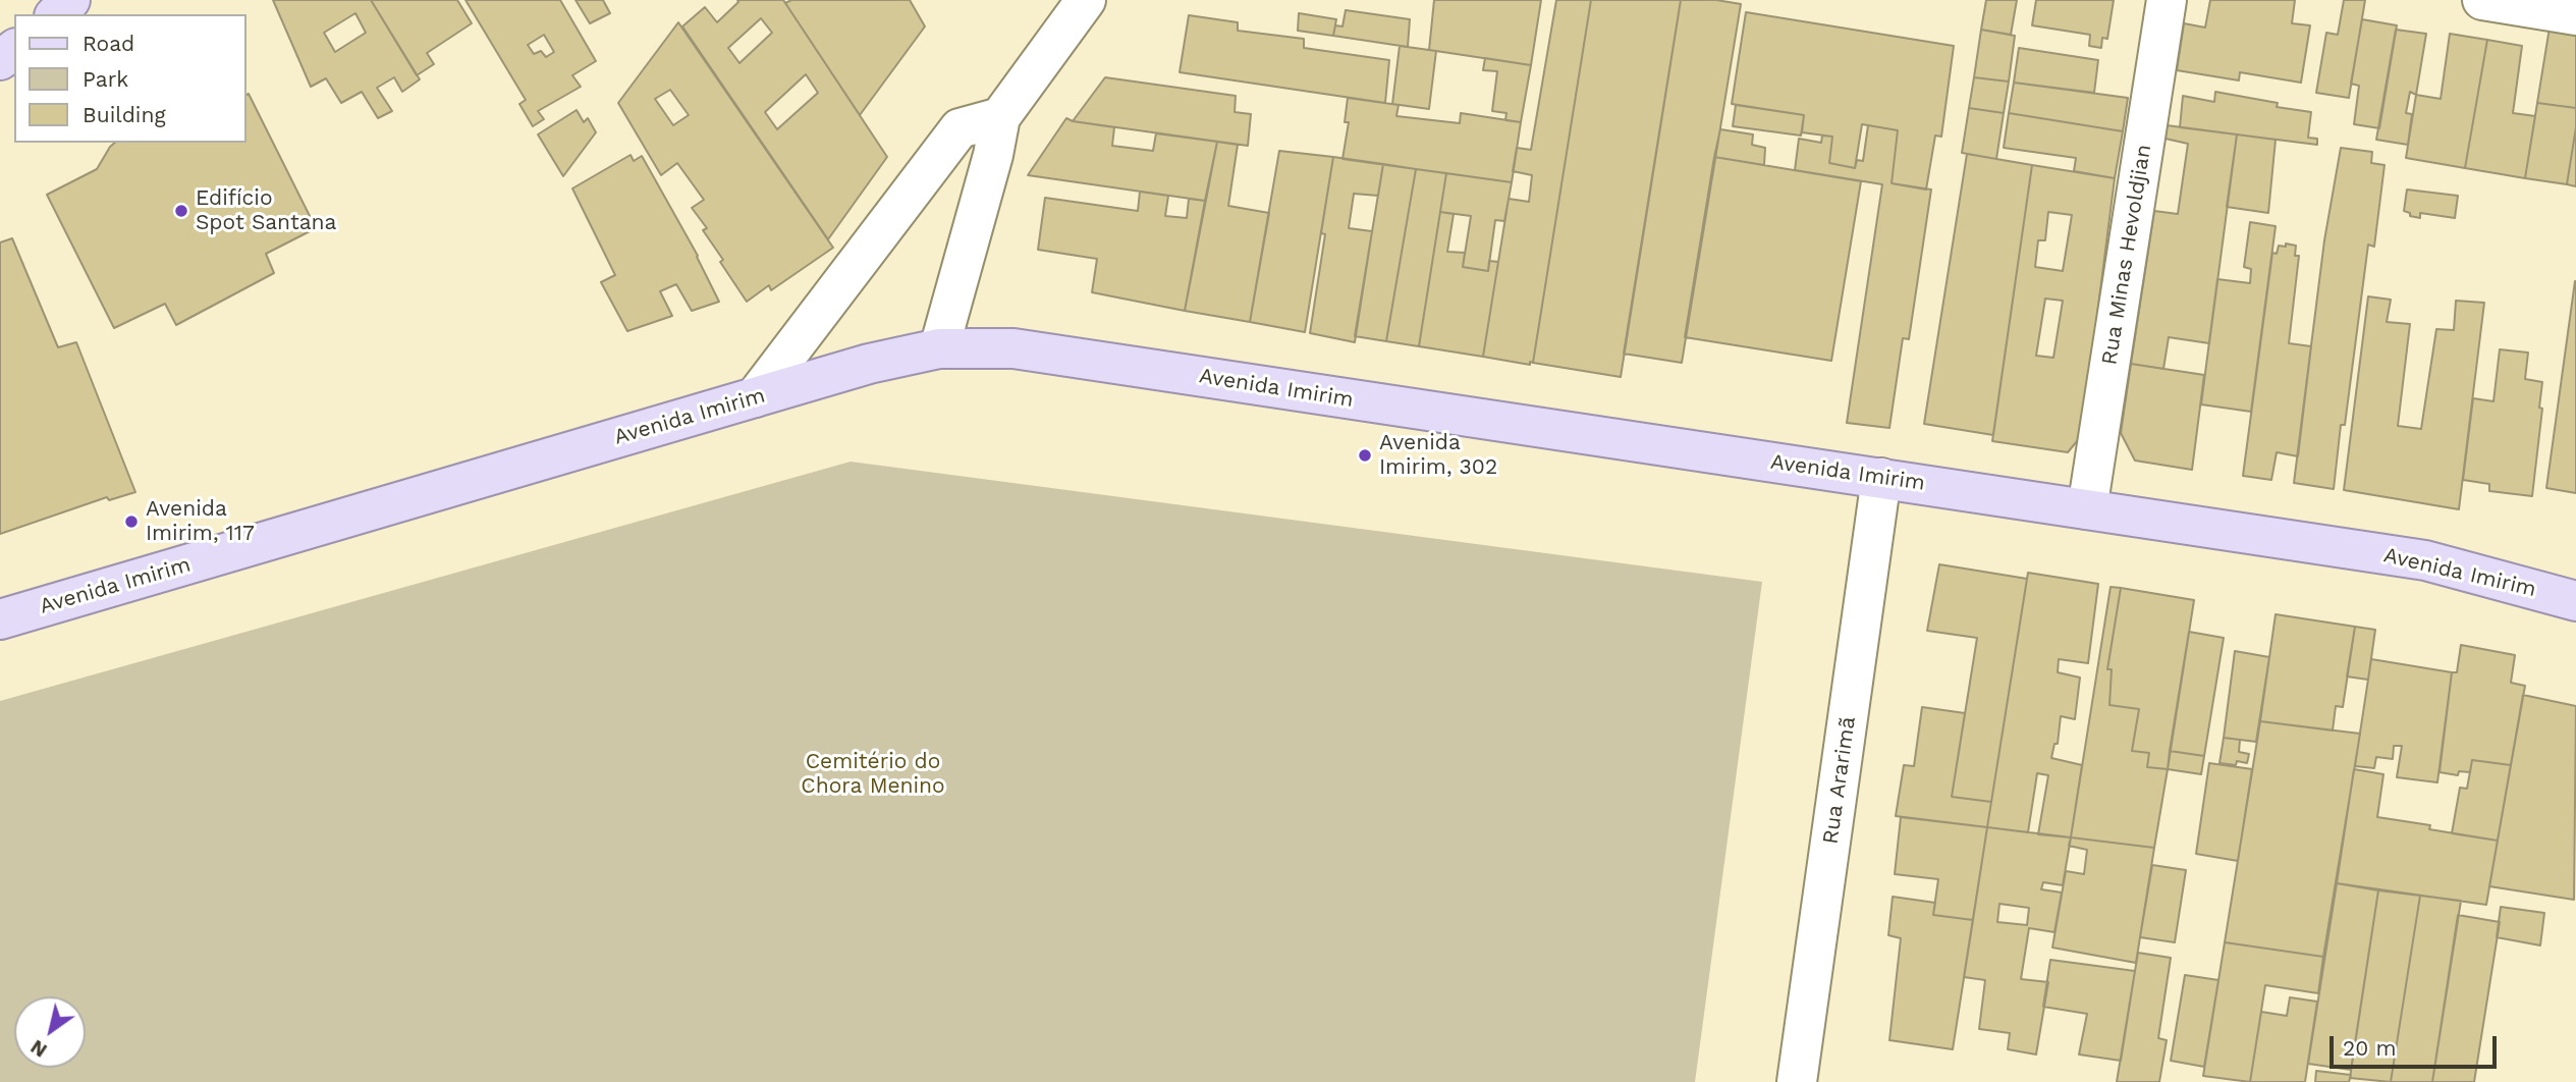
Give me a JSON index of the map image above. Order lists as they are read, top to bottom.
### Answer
{
  "streets": {
    "main road": ["Avenida Imirim"],
    "street": ["Rua Minas Hevoldjian", "Rua Ararimã"]
  },
  "crossings": [
    ["Rua Minas Hevoldjian", "Avenida Imirim"],
    ["Avenida Imirim", "Rua Ararimã"]
  ],
  "parks": ["Cemitério do Chora Menino"],
  "places": ["Edifício Spot Santana", "Avenida Imirim, 302", "Avenida Imirim, 117"],
  "legend": ["Road", "Park", "Building"],
  "scale_bar": "20 m",
  "north": "bottom left"
}
